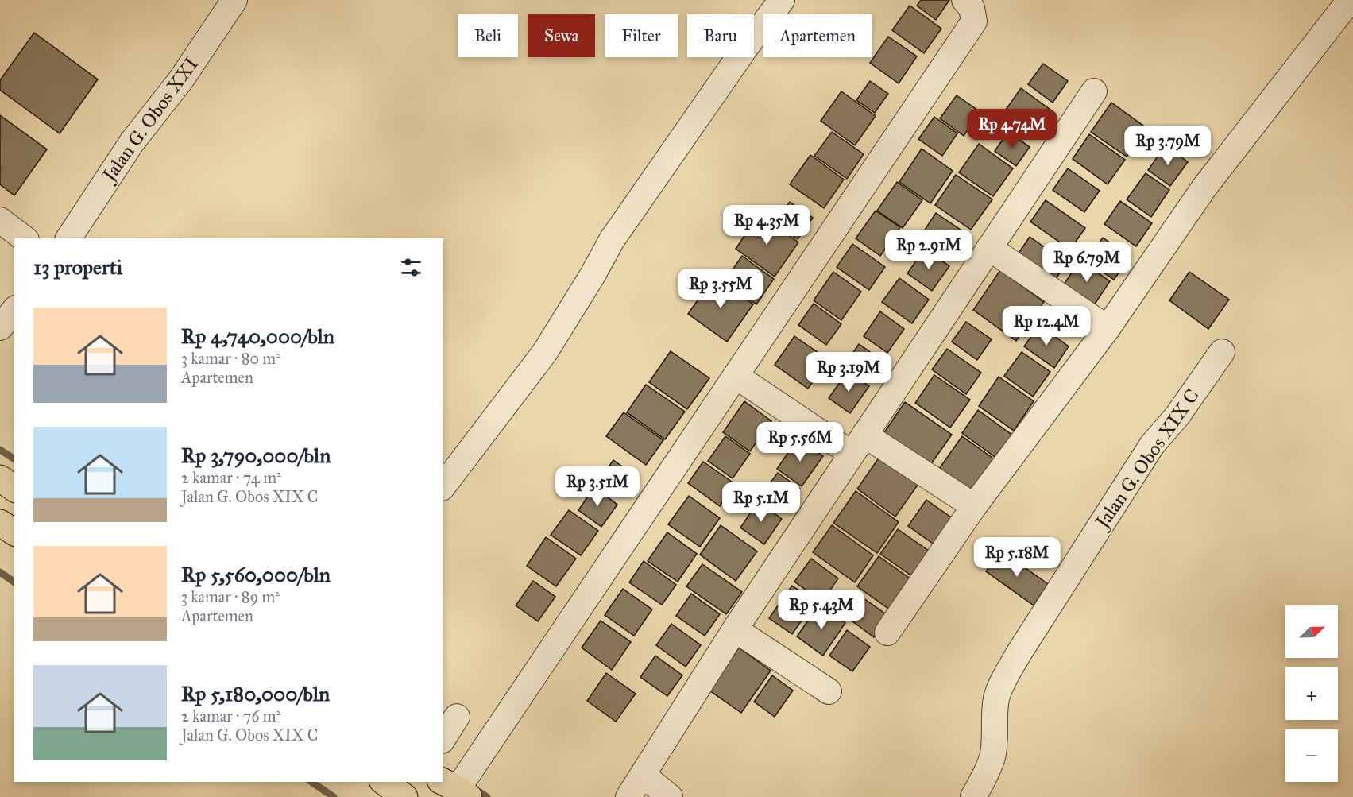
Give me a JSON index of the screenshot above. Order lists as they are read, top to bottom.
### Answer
{
  "streets": {
    "street": ["Jalan G. Obos XXI", "Jalan G. Obos XIX C"]
  },
  "north": "top right",
  "page": {
    "chip": [
      "Beli",
      "Sewa",
      "Filter",
      "Baru",
      "Apartemen"
    ],
    "price": [
      "Rp 4.74M",
      "Rp 3.79M",
      "Rp 4.35M",
      "Rp 2.91M",
      "Rp 6.79M",
      "Rp 3.55M",
      "Rp 12.4M",
      "Rp 3.19M",
      "Rp 5.56M",
      "Rp 3.51M",
      "Rp 5.1M",
      "Rp 5.18M",
      "Rp 5.43M"
    ],
    "heading": "13 properti",
    "list": [
      {
        "name": "Rp 4,740,000/bln",
        "note": "3 kamar · 80 m² · Apartemen"
      },
      {
        "name": "Rp 3,790,000/bln",
        "note": "2 kamar · 74 m² · Jalan G. Obos XIX C"
      },
      {
        "name": "Rp 5,560,000/bln",
        "note": "3 kamar · 89 m² · Apartemen"
      },
      {
        "name": "Rp 5,180,000/bln",
        "note": "2 kamar · 76 m² · Jalan G. Obos XIX C"
      }
    ],
    "map_buttons": ["+", "−"]
  }
}
